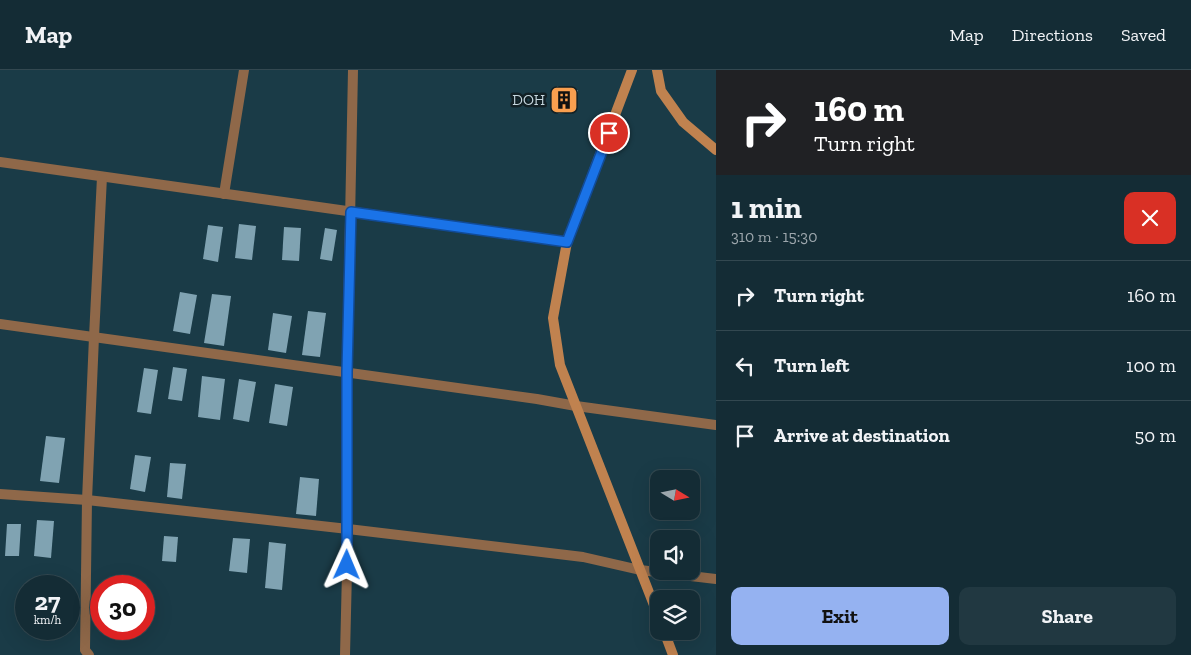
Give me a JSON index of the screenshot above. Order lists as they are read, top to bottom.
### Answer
{
  "places": {
    "building": ["DOH"]
  },
  "north": "right",
  "page": {
    "header": "Map",
    "nav": ["Map", "Directions", "Saved"],
    "turn": ["160 m", "Turn right"],
    "heading": ["1 min", "310 m · 15:30"],
    "list": [
      {
        "name": "Turn right",
        "value": "160 m"
      },
      {
        "name": "Turn left",
        "value": "100 m"
      },
      {
        "name": "Arrive at destination",
        "value": "50 m"
      }
    ],
    "speed": "27 km/h",
    "limit": "30",
    "buttons": ["Exit", "Share"]
  }
}
